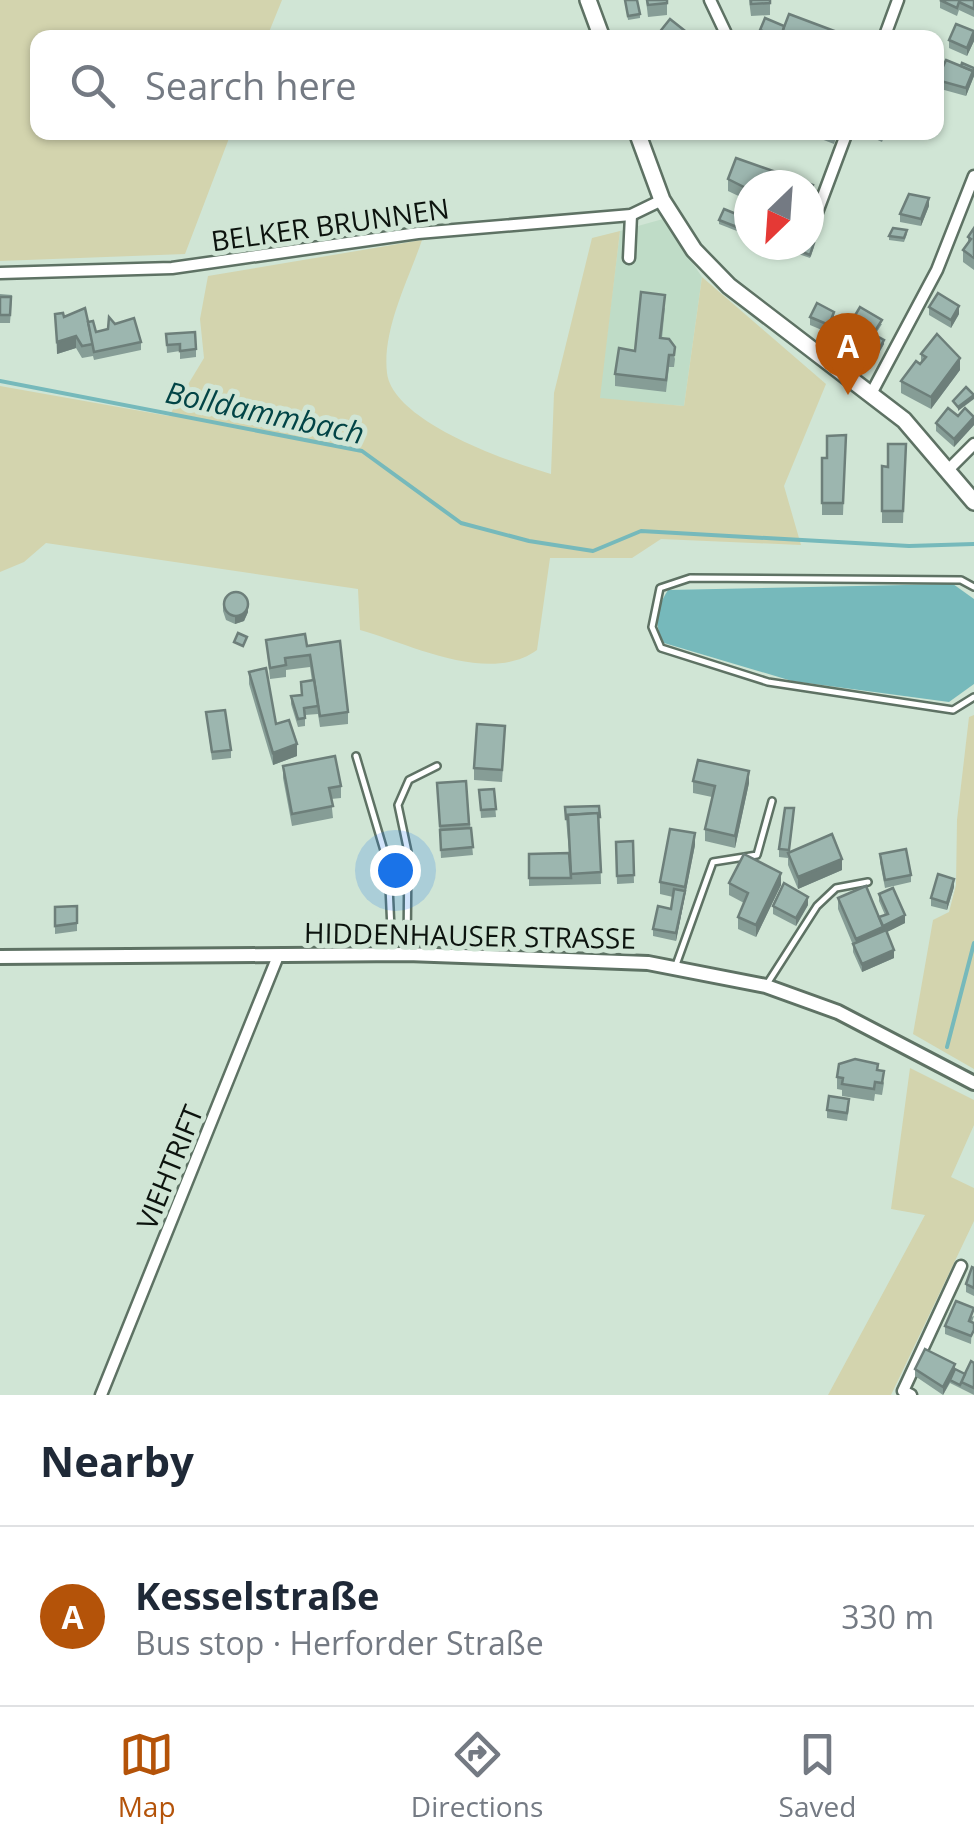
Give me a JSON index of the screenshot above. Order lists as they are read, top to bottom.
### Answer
{
  "streets": {
    "street": ["BELKER BRUNNEN", "HIDDENHAUSER STRASSE", "VIEHTRIFT"]
  },
  "crossings": [
    ["HIDDENHAUSER STRASSE", "VIEHTRIFT"]
  ],
  "water": ["Bolldammbach"],
  "north": "bottom left",
  "page": {
    "search": "Search here",
    "pins": "A",
    "heading": "Nearby",
    "list": [
      {
        "mark": "A",
        "name": "Kesselstraße",
        "note": "Bus stop · Herforder Straße",
        "value": "330 m"
      }
    ],
    "nav": ["Map", "Directions", "Saved"]
  }
}
